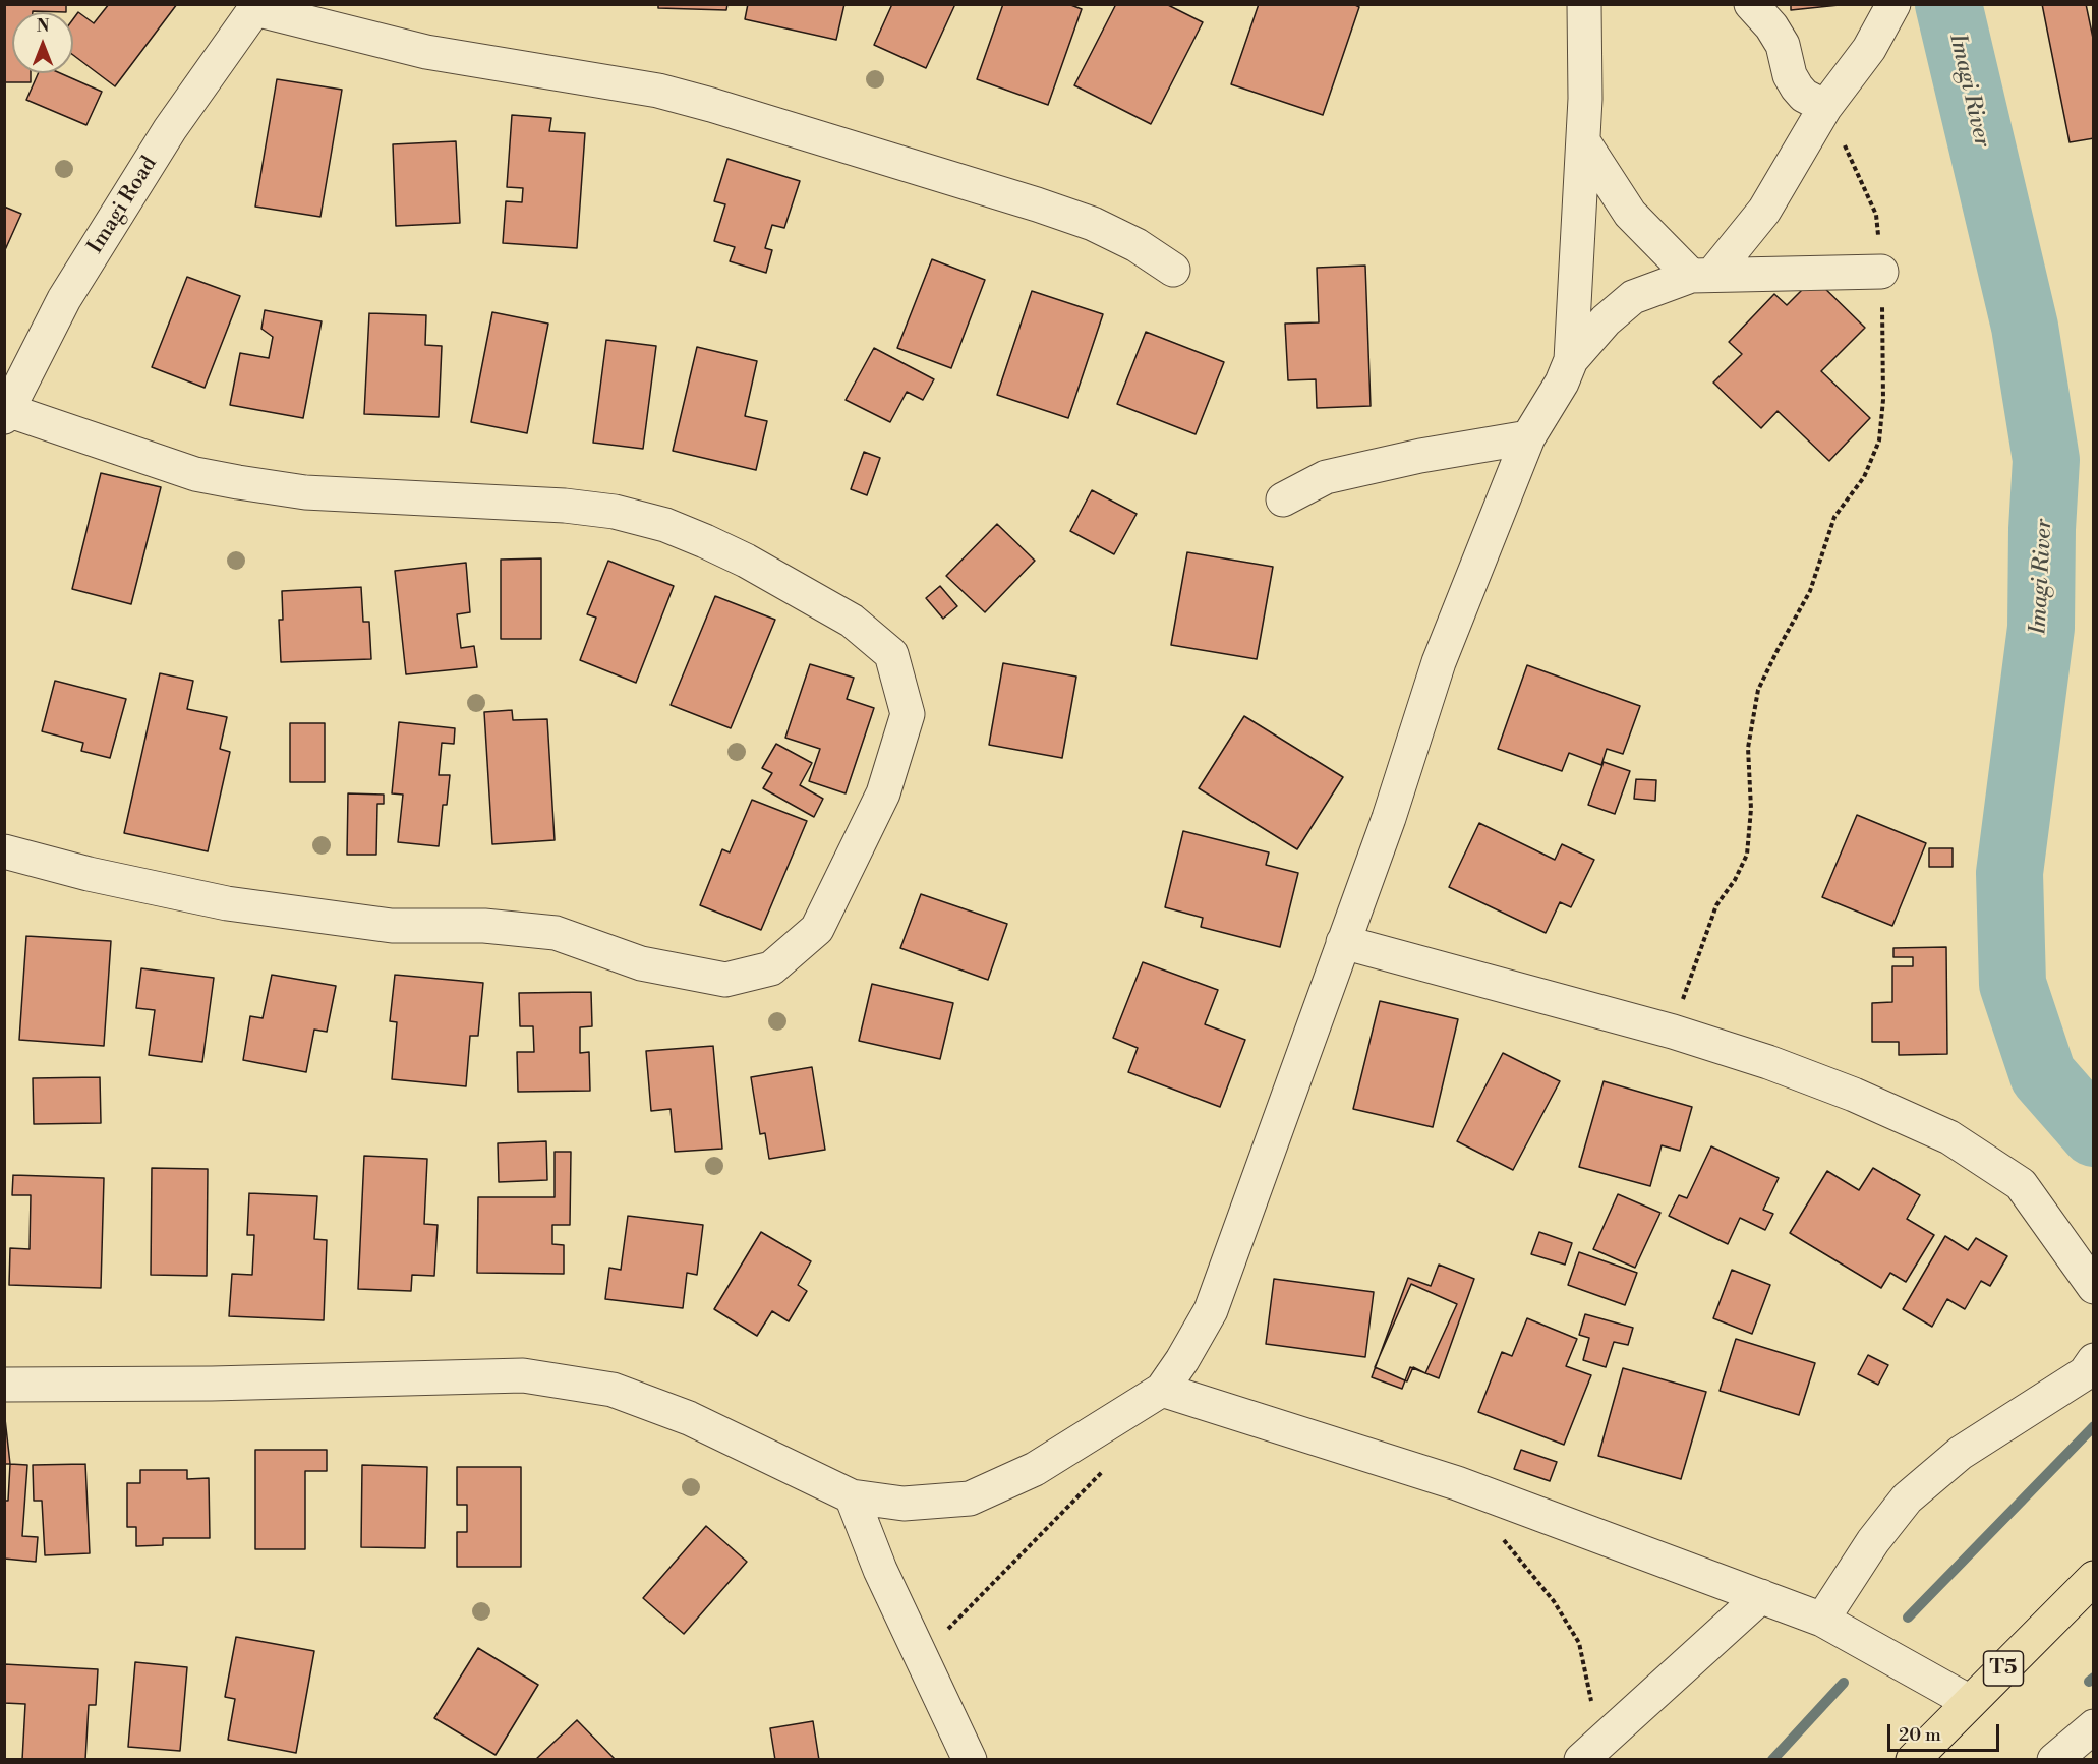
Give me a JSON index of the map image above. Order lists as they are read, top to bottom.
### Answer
{
  "streets": {
    "highway": ["T5"],
    "street": ["Imagi Road"]
  },
  "water": ["Imagi River"],
  "scale_bar": "20 m",
  "north": "top"
}
